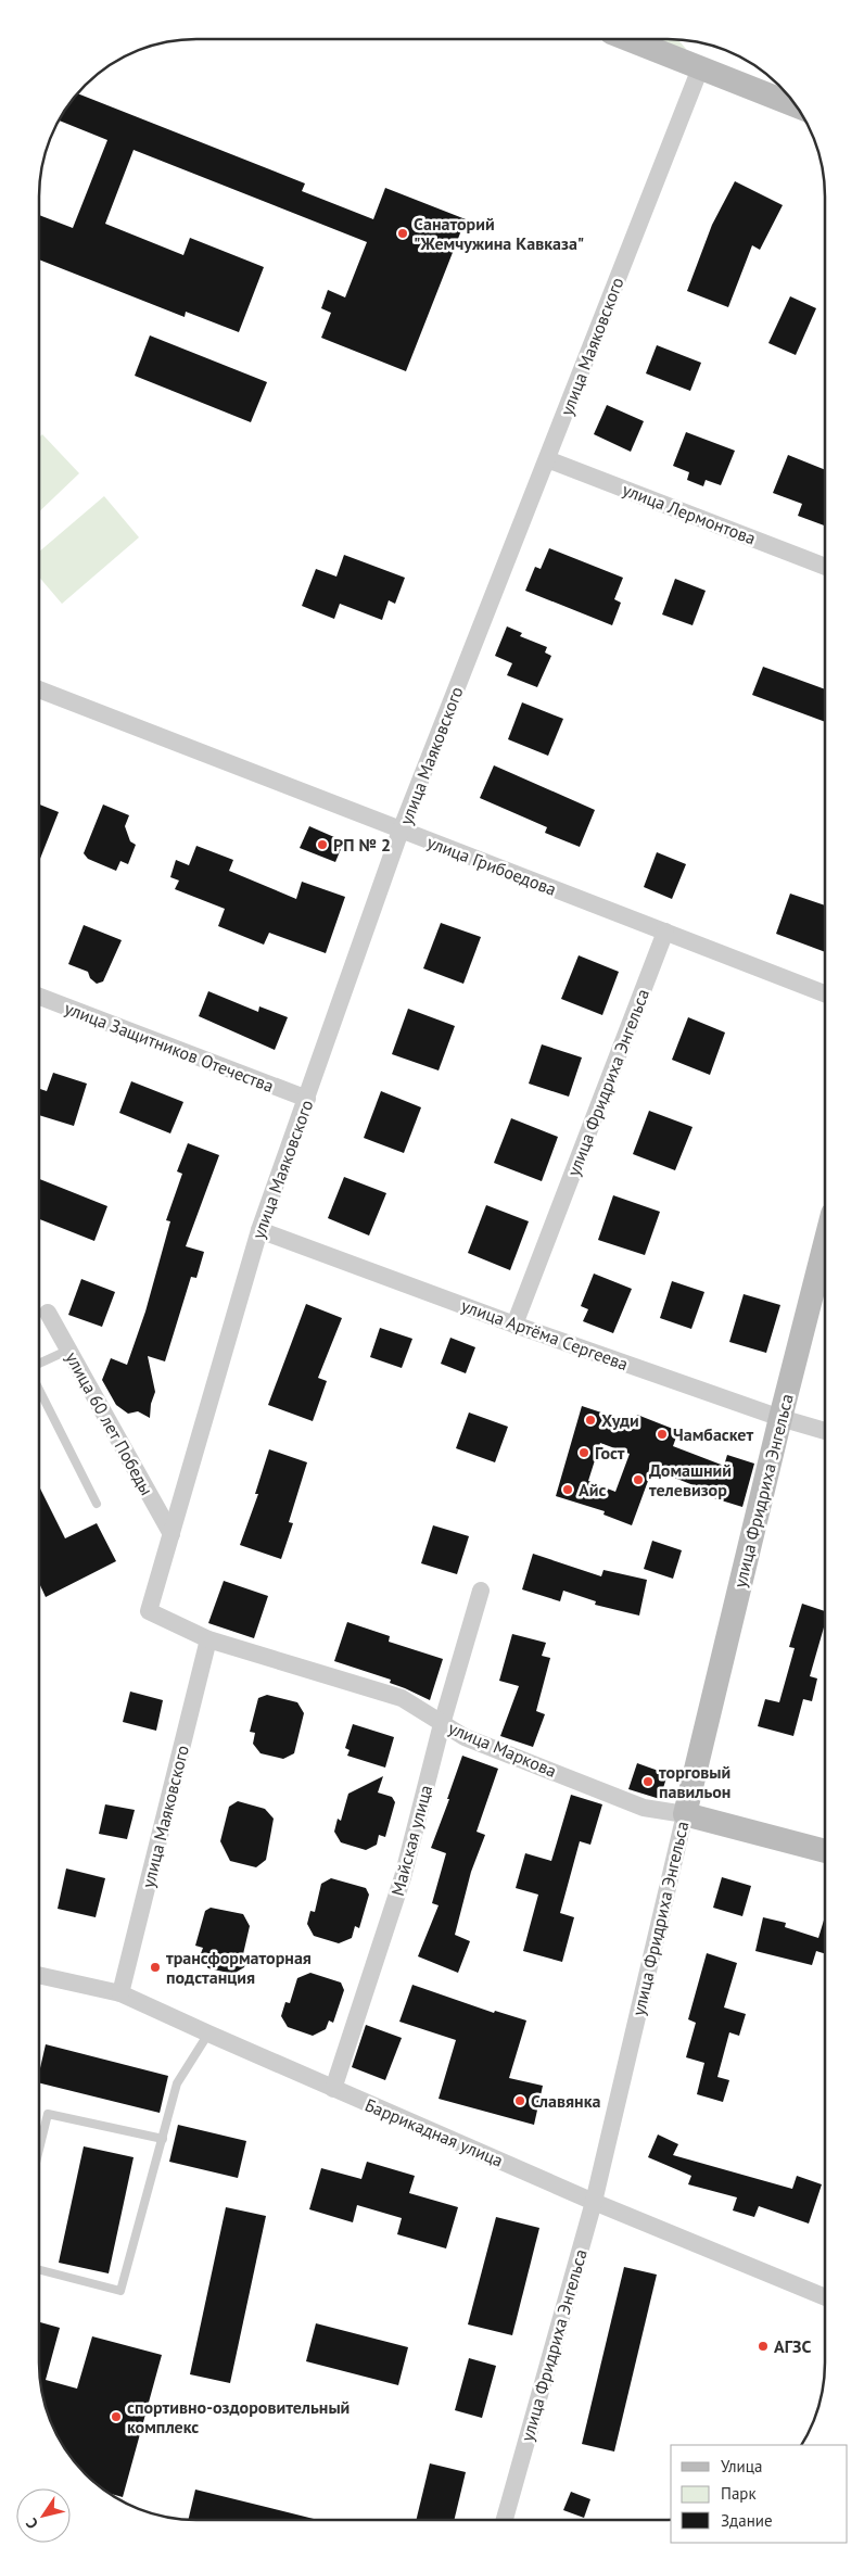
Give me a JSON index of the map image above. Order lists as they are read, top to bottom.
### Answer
{
  "streets": {
    "street": [
      "улица Маяковского",
      "улица Лермонтова",
      "улица Грибоедова",
      "улица Защитников Отечества",
      "улица Фридриха Энгельса",
      "улица Артёма Сергеева",
      "улица 60 лет Победы",
      "улица Маркова",
      "Майская улица",
      "Баррикадная улица"
    ]
  },
  "crossings": [
    ["улица Маяковского", "улица Лермонтова"],
    ["улица Маяковского", "улица Грибоедова"],
    ["улица Маяковского", "улица Защитников Отечества"],
    ["улица Маяковского", "улица Артёма Сергеева"],
    ["улица Маяковского", "улица 60 лет Победы"],
    ["улица Маяковского", "улица Маркова"],
    ["улица Маяковского", "Баррикадная улица"],
    ["улица Грибоедова", "улица Фридриха Энгельса"],
    ["улица Фридриха Энгельса", "улица Артёма Сергеева"],
    ["улица Фридриха Энгельса", "улица Маркова"],
    ["улица Фридриха Энгельса", "Баррикадная улица"],
    ["улица Маркова", "Майская улица"],
    ["Майская улица", "Баррикадная улица"]
  ],
  "places": [
    "Санаторий \"Жемчужина Кавказа\"",
    "РП № 2",
    "Худи",
    "Чамбаскет",
    "Гост",
    "Домашний телевизор",
    "Айс",
    "торговый павильон",
    "трансформаторная подстанция",
    "Славянка",
    "АГЗС",
    "спортивно-оздоровительный комплекс"
  ],
  "legend": ["Улица", "Парк", "Здание"],
  "north": "bottom left"
}
